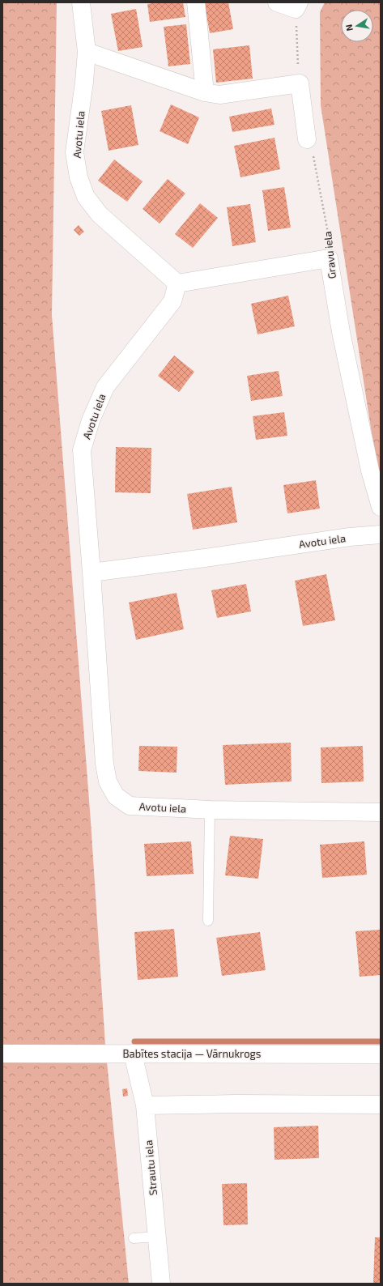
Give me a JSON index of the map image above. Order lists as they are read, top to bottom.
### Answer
{
  "streets": {
    "street": [
      "Avotu iela",
      "Gravu iela",
      "Babītes stacija — Vārnukrogs",
      "Strautu iela"
    ]
  },
  "crossings": [
    ["Babītes stacija — Vārnukrogs", "Strautu iela"]
  ],
  "north": "left"
}
